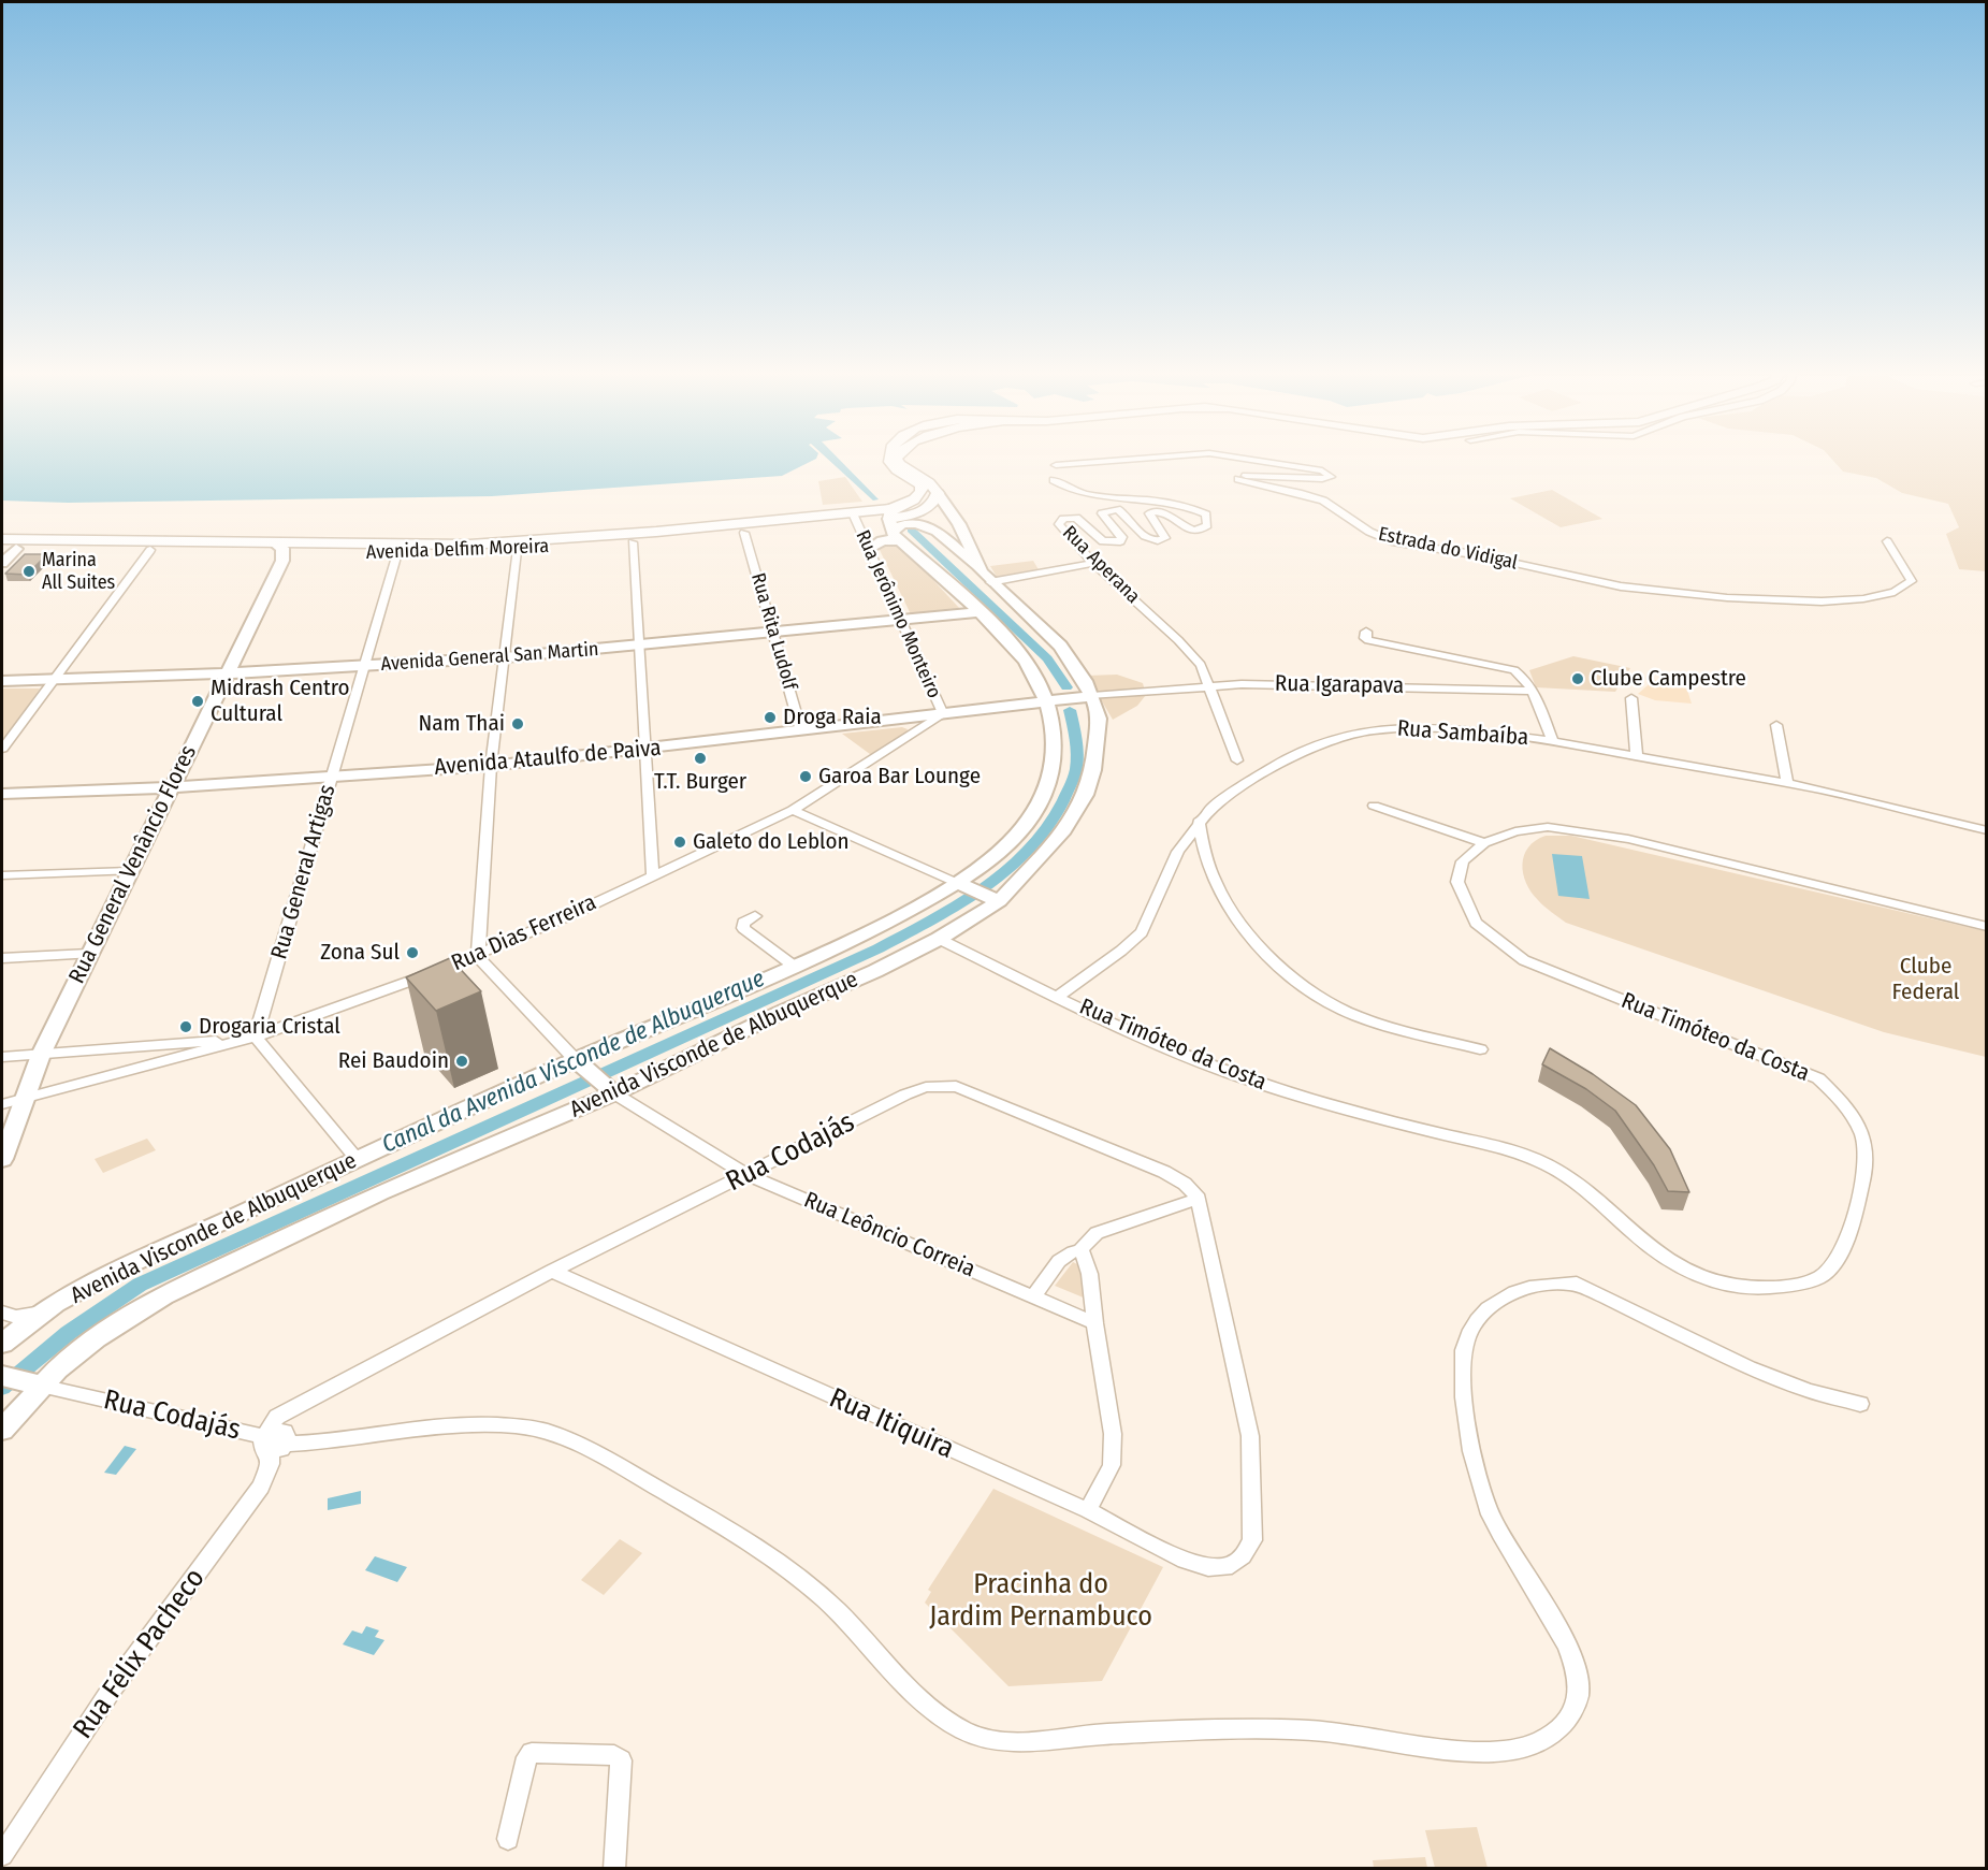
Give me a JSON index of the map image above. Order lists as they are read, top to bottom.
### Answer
{
  "streets": {
    "highway": ["Avenida Delfim Moreira"],
    "main road": [
      "Avenida General San Martin",
      "Avenida Ataulfo de Paiva",
      "Rua General Venâncio Flores",
      "Avenida Visconde de Albuquerque"
    ],
    "street": [
      "Estrada do Vidigal",
      "Rua Aperana",
      "Rua Jerônimo Monteiro",
      "Rua Rita Ludolf",
      "Rua Igarapava",
      "Rua Sambaíba",
      "Rua General Artigas",
      "Rua Dias Ferreira",
      "Rua Timóteo da Costa",
      "Rua Codajás",
      "Rua Leôncio Correia",
      "Rua Itiquira",
      "Rua Félix Pacheco"
    ]
  },
  "crossings": [
    ["Avenida Delfim Moreira", "Rua Jerônimo Monteiro"],
    ["Avenida Delfim Moreira", "Rua Rita Ludolf"],
    ["Avenida Delfim Moreira", "Rua General Venâncio Flores"],
    ["Avenida Delfim Moreira", "Rua General Artigas"],
    ["Avenida Delfim Moreira", "Avenida Visconde de Albuquerque"],
    ["Rua Aperana", "Rua Igarapava"],
    ["Rua Jerônimo Monteiro", "Avenida General San Martin"],
    ["Rua Jerônimo Monteiro", "Avenida Ataulfo de Paiva"],
    ["Rua Jerônimo Monteiro", "Rua Dias Ferreira"],
    ["Rua Rita Ludolf", "Avenida General San Martin"],
    ["Rua Rita Ludolf", "Avenida Ataulfo de Paiva"],
    ["Avenida General San Martin", "Rua General Venâncio Flores"],
    ["Avenida General San Martin", "Rua General Artigas"],
    ["Avenida General San Martin", "Avenida Visconde de Albuquerque"],
    ["Rua Igarapava", "Avenida Ataulfo de Paiva"],
    ["Rua Igarapava", "Avenida Visconde de Albuquerque"],
    ["Rua Sambaíba", "Rua Timóteo da Costa"],
    ["Avenida Ataulfo de Paiva", "Rua General Venâncio Flores"],
    ["Avenida Ataulfo de Paiva", "Rua General Artigas"],
    ["Avenida Ataulfo de Paiva", "Rua Dias Ferreira"],
    ["Avenida Ataulfo de Paiva", "Avenida Visconde de Albuquerque"],
    ["Rua General Venâncio Flores", "Rua Dias Ferreira"],
    ["Rua General Artigas", "Rua Dias Ferreira"],
    ["Rua Timóteo da Costa", "Avenida Visconde de Albuquerque"],
    ["Avenida Visconde de Albuquerque", "Rua Codajás"],
    ["Avenida Visconde de Albuquerque", "Rua Leôncio Correia"],
    ["Rua Codajás", "Rua Leôncio Correia"],
    ["Rua Codajás", "Rua Itiquira"],
    ["Rua Codajás", "Rua Félix Pacheco"]
  ],
  "water": ["Canal da Avenida Visconde de Albuquerque"],
  "parks": ["Clube Federal", "Pracinha do Jardim Pernambuco"],
  "places": [
    "Marina All Suites",
    "Clube Campestre",
    "Midrash Centro Cultural",
    "Droga Raia",
    "Nam Thai",
    "T.T. Burger",
    "Garoa Bar Lounge",
    "Galeto do Leblon",
    "Zona Sul",
    "Drogaria Cristal",
    "Rei Baudoin"
  ]
}
